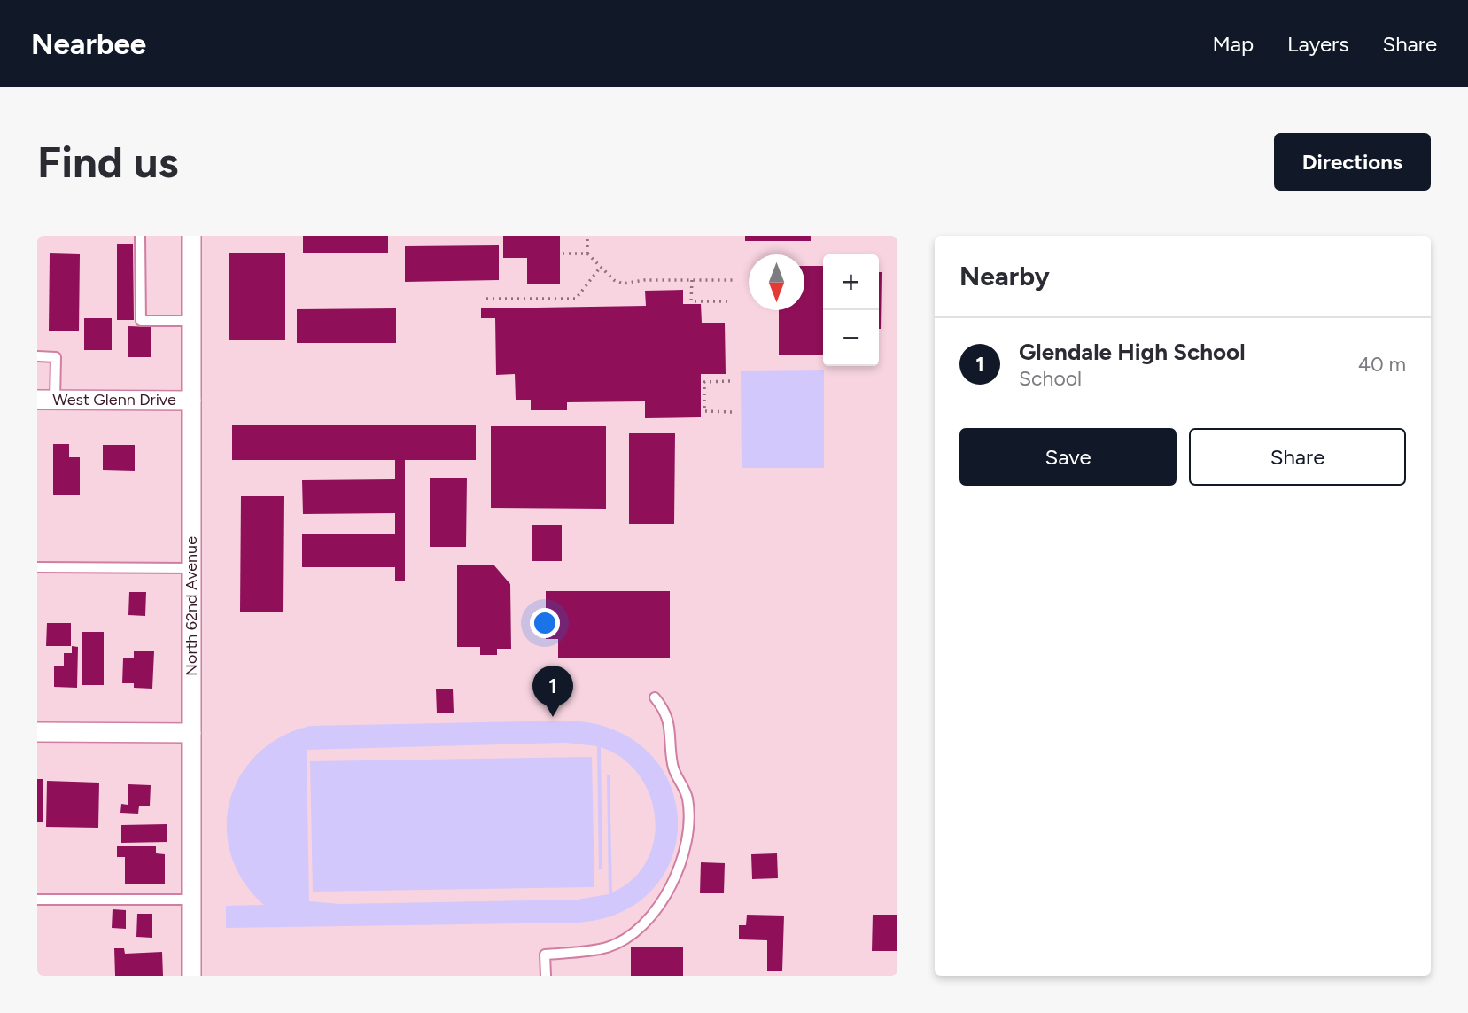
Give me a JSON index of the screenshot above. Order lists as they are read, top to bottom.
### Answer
{
  "streets": {
    "street": ["West Glenn Drive", "North 62nd Avenue"]
  },
  "crossings": [
    ["West Glenn Drive", "North 62nd Avenue"]
  ],
  "north": "bottom",
  "page": {
    "header": "Nearbee",
    "nav": ["Map", "Layers", "Share"],
    "buttons": [
      "Directions",
      ["Save", "Share"]
    ],
    "title": "Find us",
    "heading": "Nearby",
    "map_buttons": ["+", "−"],
    "list": [
      {
        "mark": "1",
        "name": "Glendale High School",
        "note": "School",
        "value": "40 m"
      }
    ],
    "pins": "1"
  }
}
